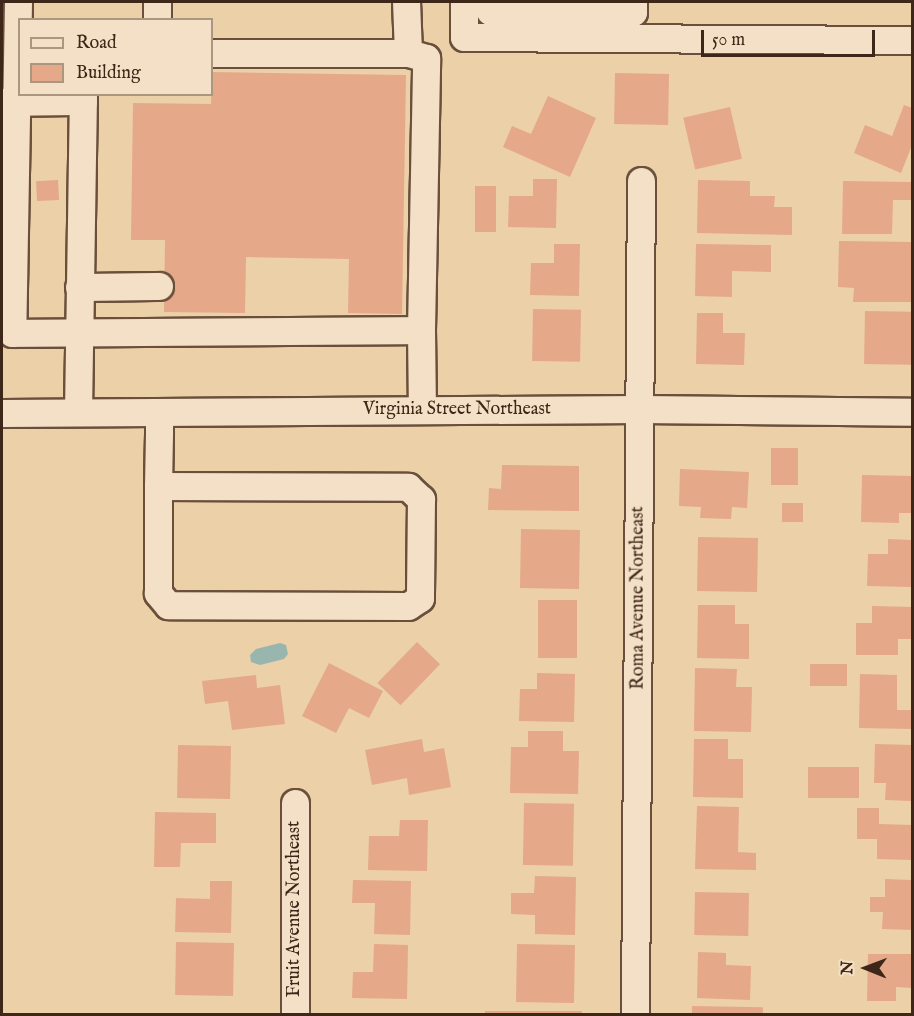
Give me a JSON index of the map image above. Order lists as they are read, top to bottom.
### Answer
{
  "streets": {
    "street": ["Virginia Street Northeast", "Roma Avenue Northeast", "Fruit Avenue Northeast"]
  },
  "crossings": [
    ["Virginia Street Northeast", "Roma Avenue Northeast"]
  ],
  "legend": ["Road", "Building"],
  "scale_bar": "50 m",
  "north": "left"
}
